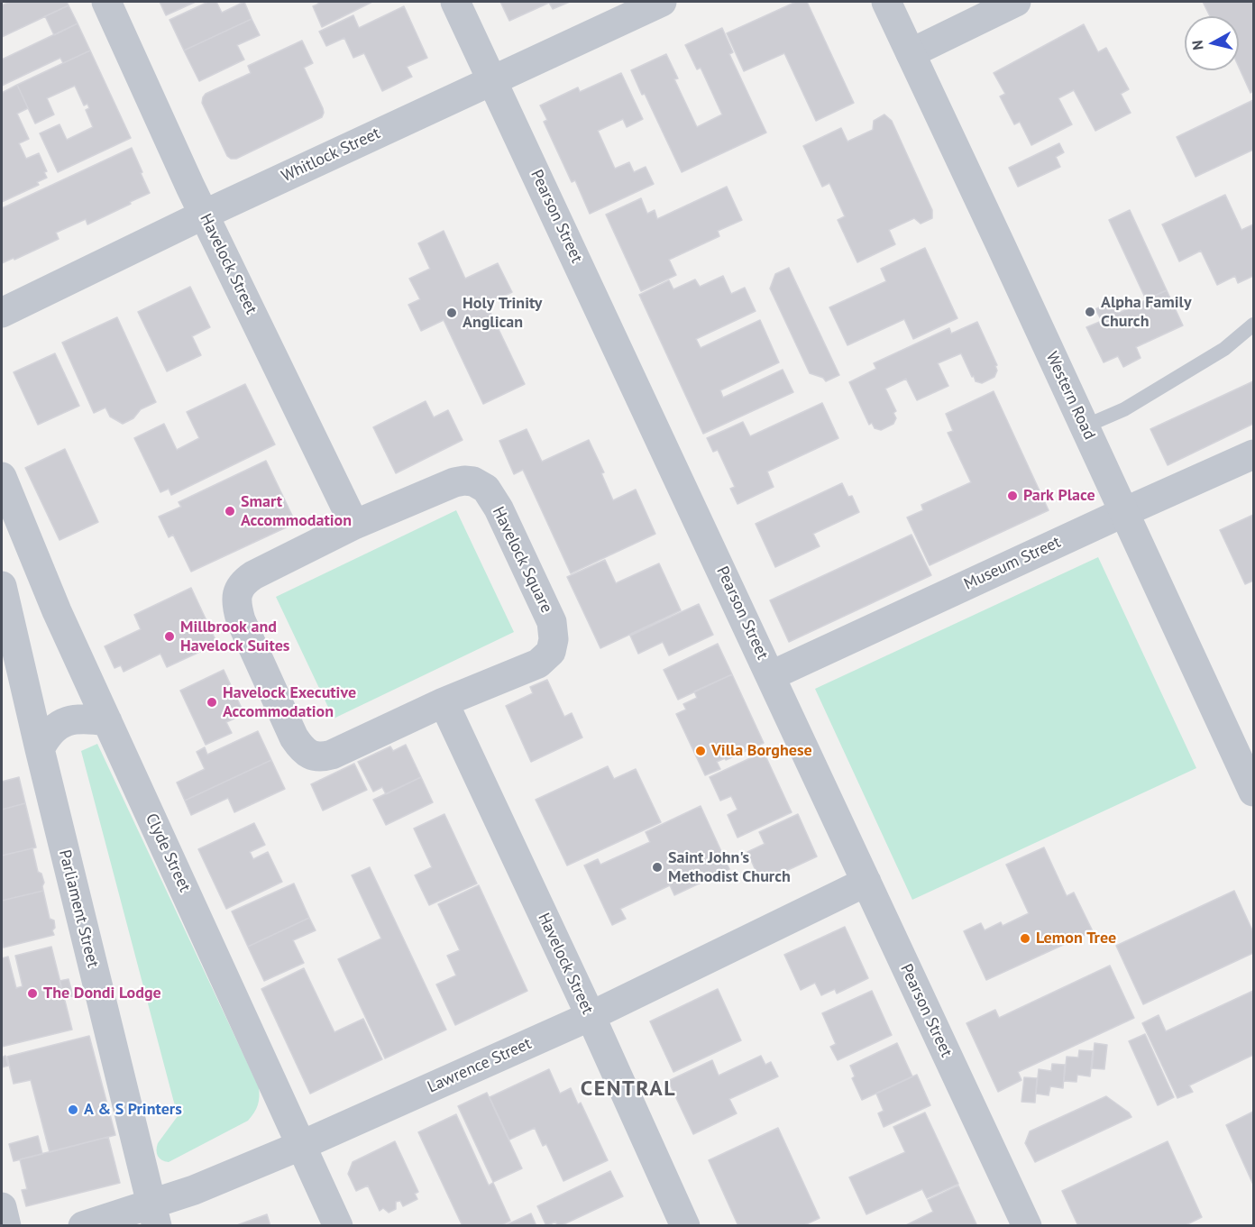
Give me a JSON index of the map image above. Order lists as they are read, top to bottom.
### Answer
{
  "streets": {
    "street": [
      "Whitlock Street",
      "Pearson Street",
      "Havelock Street",
      "Western Road",
      "Havelock Square",
      "Museum Street",
      "Clyde Street",
      "Parliament Street",
      "Lawrence Street"
    ]
  },
  "crossings": [
    ["Whitlock Street", "Pearson Street"],
    ["Whitlock Street", "Havelock Street"],
    ["Pearson Street", "Museum Street"],
    ["Pearson Street", "Lawrence Street"],
    ["Havelock Street", "Havelock Square"],
    ["Havelock Street", "Lawrence Street"],
    ["Western Road", "Museum Street"],
    ["Clyde Street", "Lawrence Street"],
    ["Parliament Street", "Lawrence Street"]
  ],
  "districts": ["CENTRAL"],
  "places": [
    "Alpha Family Church",
    "Holy Trinity Anglican",
    "Park Place",
    "Smart Accommodation",
    "Millbrook and Havelock Suites",
    "Havelock Executive Accommodation",
    "Villa Borghese",
    "Saint John's Methodist Church",
    "Lemon Tree",
    "The Dondi Lodge",
    "A & S Printers"
  ],
  "north": "left"
}
